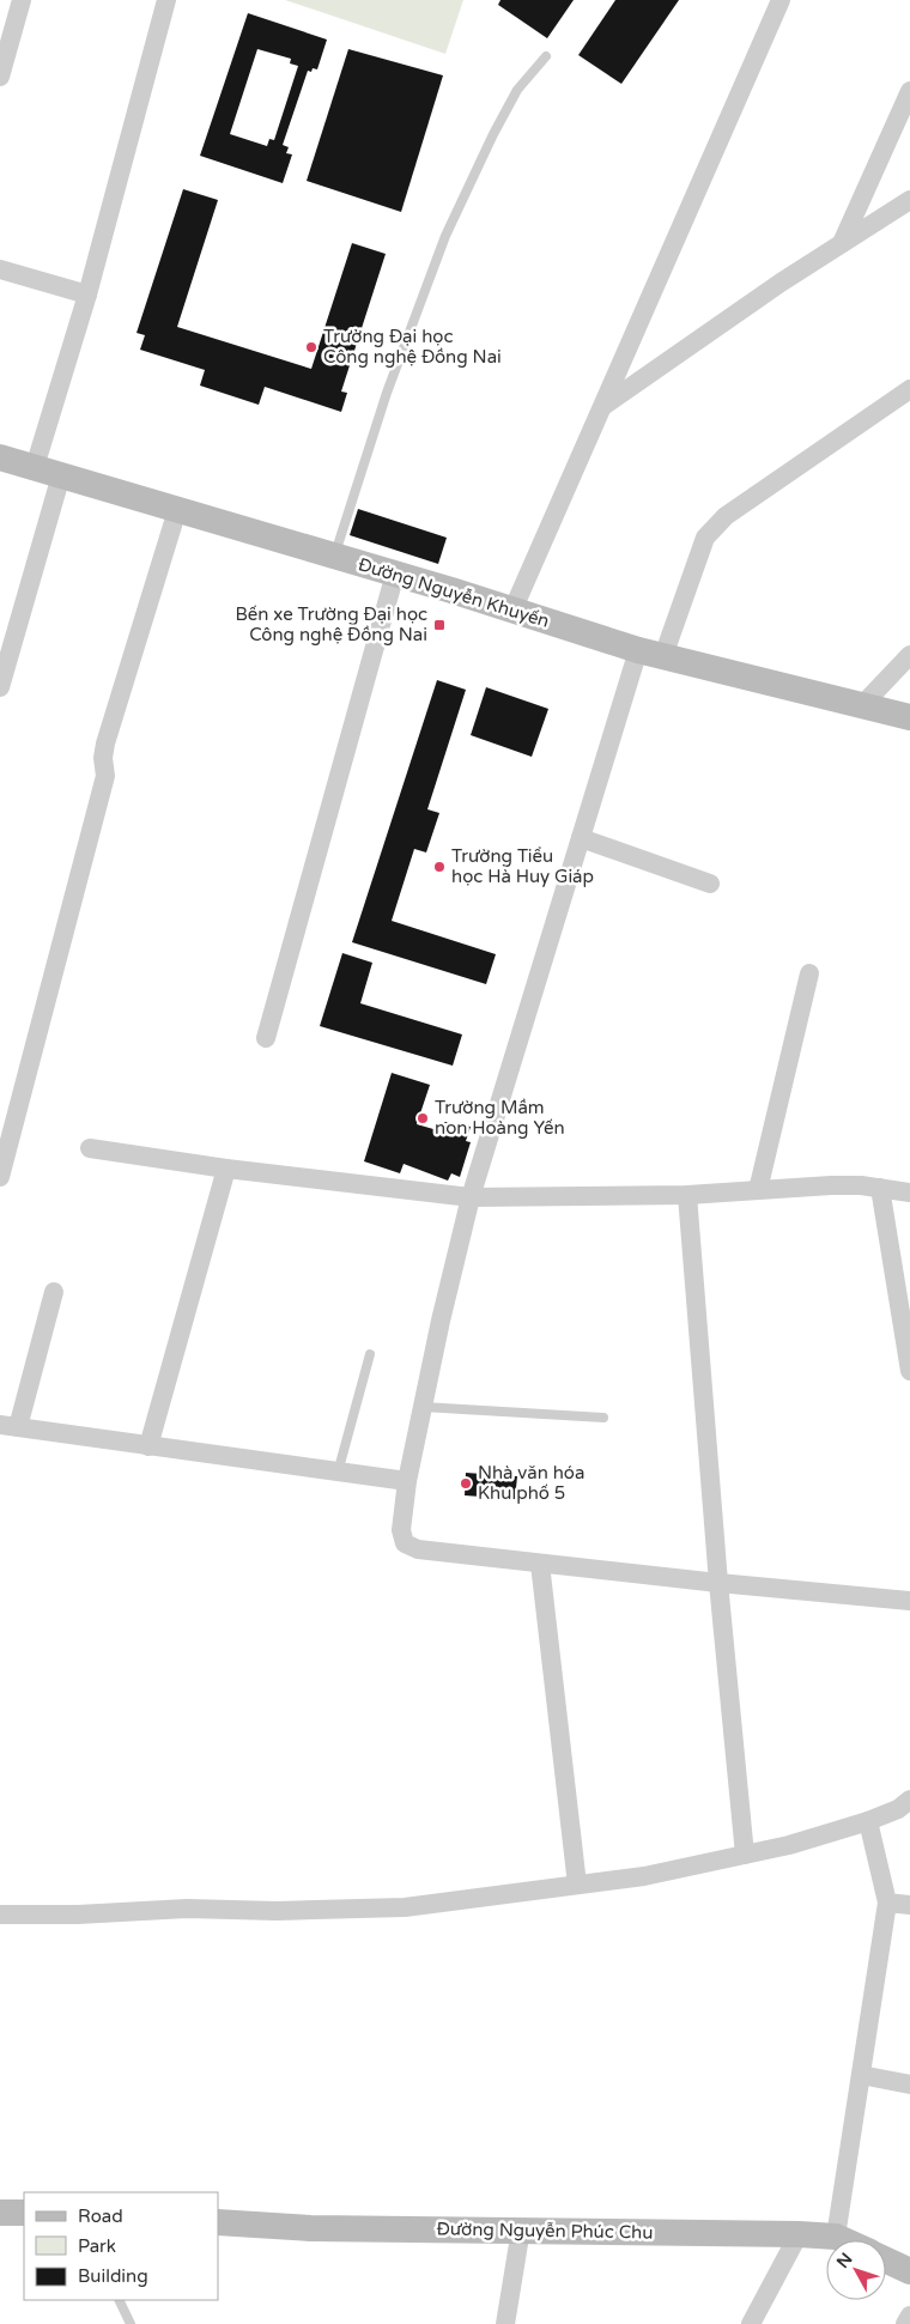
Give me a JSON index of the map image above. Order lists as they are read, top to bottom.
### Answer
{
  "streets": {
    "street": ["Đường Nguyễn Khuyến", "Đường Nguyễn Phúc Chu"]
  },
  "places": {
    "other": [
      "Trường Đại học Công nghệ Đồng Nai",
      "Trường Tiểu học Hà Huy Giáp",
      "Trường Mầm non Hoàng Yến",
      "Nhà văn hóa Khu phố 5"
    ],
    "transit": ["Bến xe Trường Đại học Công nghệ Đồng Nai"]
  },
  "legend": ["Road", "Park", "Building"],
  "north": "top left"
}
